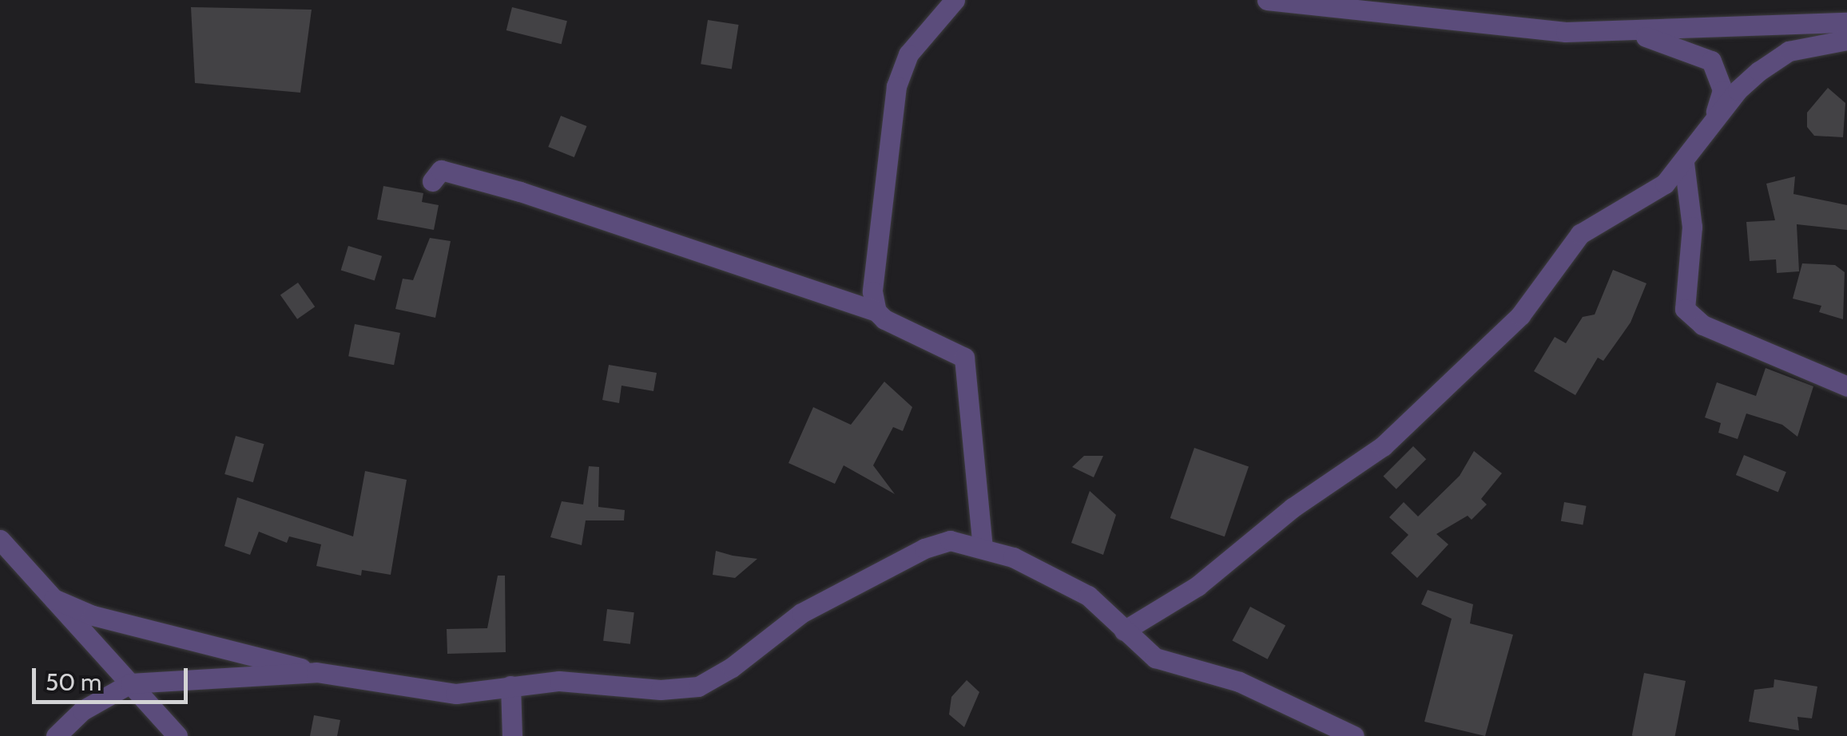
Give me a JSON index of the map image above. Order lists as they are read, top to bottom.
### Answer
{
  "scale_bar": "50 m"
}
